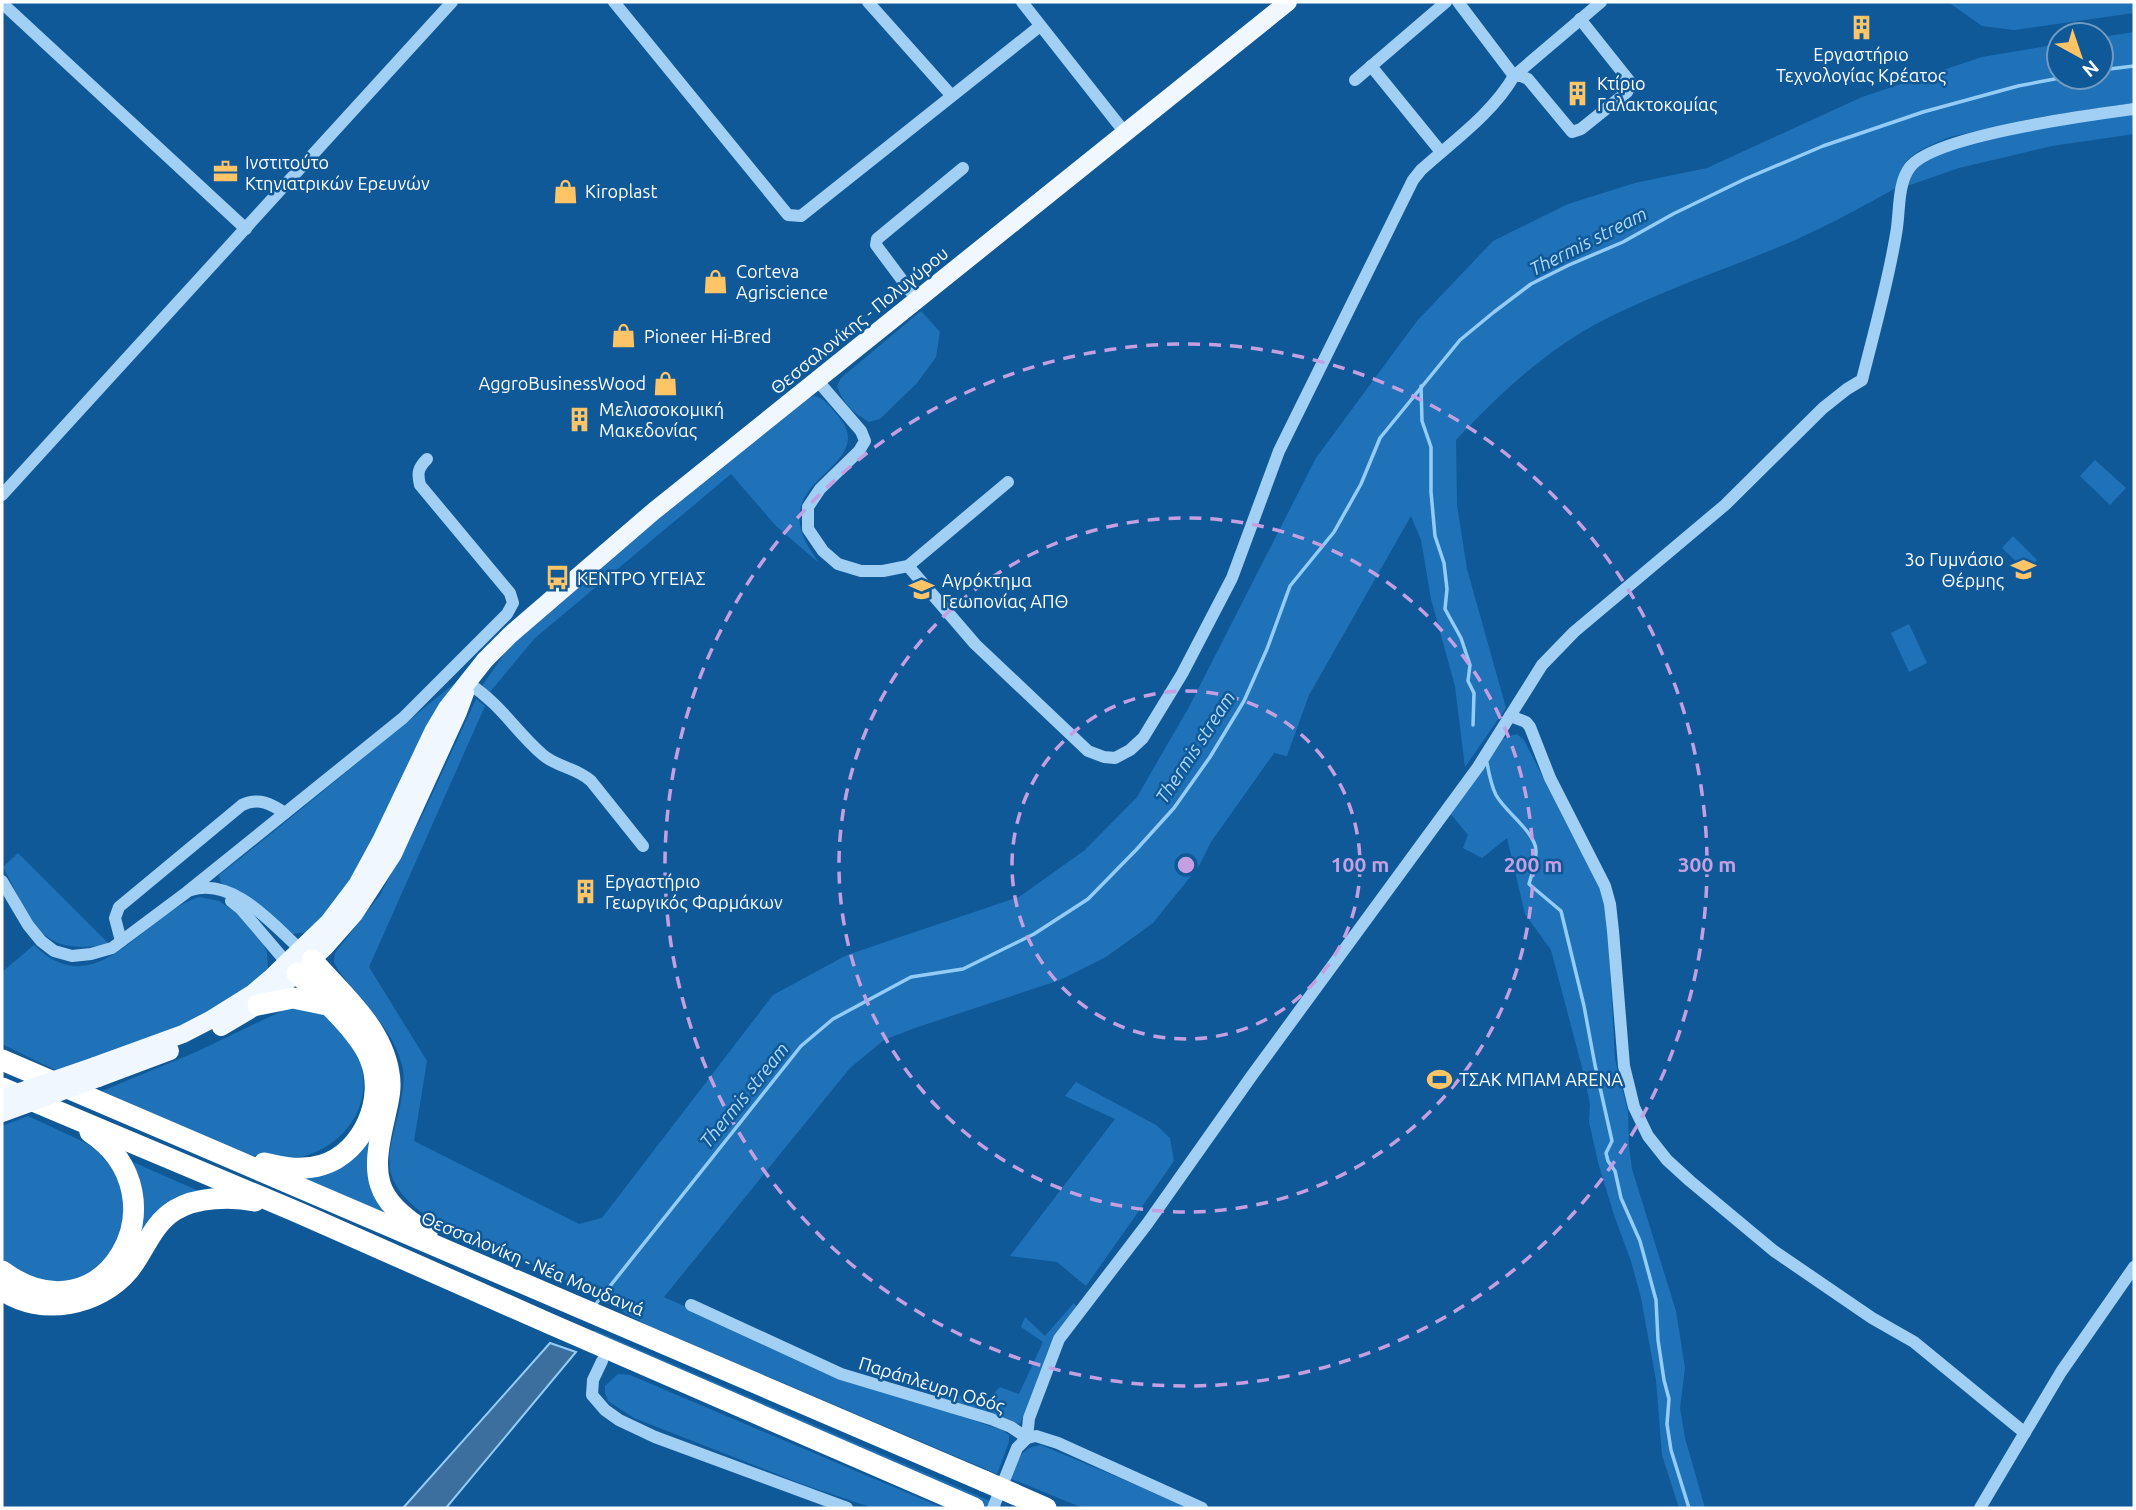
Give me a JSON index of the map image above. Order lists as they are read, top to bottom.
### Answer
{
  "streets": {
    "highway": ["Θεσσαλονίκη - Νέα Μουδανιά"],
    "main road": ["Θεσσαλονίκης - Πολυγύρου"],
    "street": ["Παράπλευρη Οδός"]
  },
  "water": ["Thermis stream"],
  "places": {
    "building": [
      "Εργαστήριο Τεχνολογίας Κρέατος",
      "Κτίριο Γαλακτοκομίας",
      "Μελισσοκομική Μακεδονίας",
      "Εργαστήριο Γεωργικός Φαρμάκων"
    ],
    "office": ["Ινστιτούτο Κτηνιατρικών Ερευνών"],
    "shop": [
      "Kiroplast",
      "Corteva Agriscience",
      "Pioneer Hi-Bred",
      "AggroBusinessWood"
    ],
    "school or university": ["3ο Γυμνάσιο Θέρμης", "Αγρόκτημα Γεωπονίας ΑΠΘ"],
    "bus stop": ["ΚΕΝΤΡΟ ΥΓΕΙΑΣ"],
    "sports": ["ΤΣΑΚ ΜΠΑΜ ARENA"]
  },
  "north": "bottom right",
  "rings": ["100 m", "200 m", "300 m"]
}
